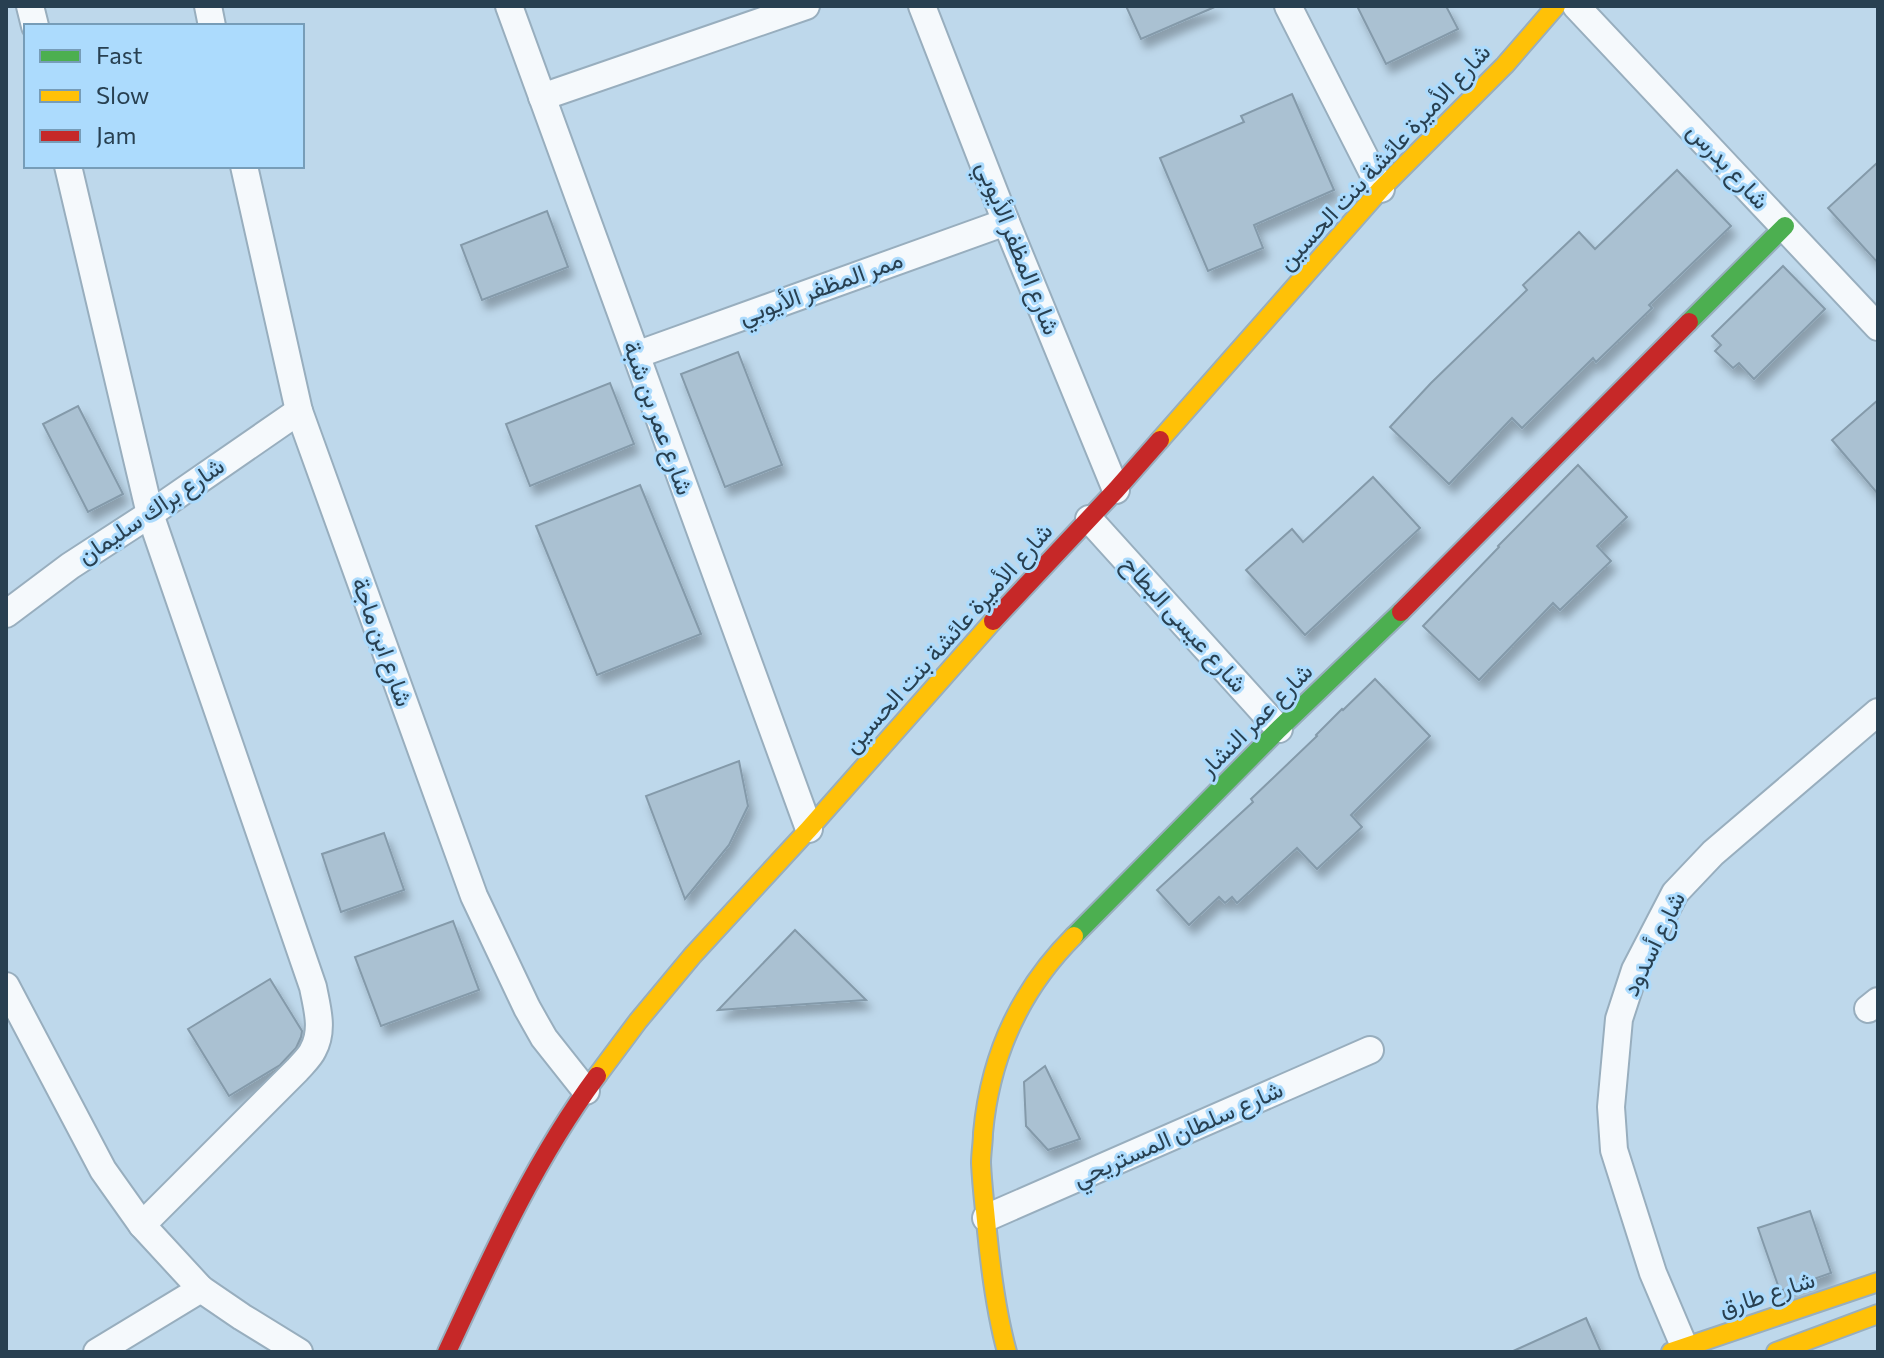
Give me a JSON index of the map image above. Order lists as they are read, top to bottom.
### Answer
{
  "streets": {
    "street": [
      "شارع الأميرة عائشة بنت الحسين",
      "شارع بدرس",
      "شارع المظفر الأيوبي",
      "ممر المظفر الأيوبي",
      "شارع عمر بن شبة",
      "شارع براك سليمان",
      "شارع عيسى البطاح",
      "شارع ابن ماجة",
      "شارع عمر النشار",
      "شارع أسدود",
      "شارع سلطان المستريحي",
      "شارع طارق"
    ]
  },
  "crossings": [
    ["شارع الأميرة عائشة بنت الحسين", "شارع المظفر الأيوبي"],
    ["شارع الأميرة عائشة بنت الحسين", "شارع عمر بن شبة"],
    ["شارع الأميرة عائشة بنت الحسين", "شارع عيسى البطاح"],
    ["شارع الأميرة عائشة بنت الحسين", "شارع ابن ماجة"],
    ["شارع بدرس", "شارع عمر النشار"],
    ["شارع المظفر الأيوبي", "ممر المظفر الأيوبي"],
    ["ممر المظفر الأيوبي", "شارع عمر بن شبة"],
    ["شارع براك سليمان", "شارع ابن ماجة"],
    ["شارع عيسى البطاح", "شارع عمر النشار"],
    ["شارع عمر النشار", "شارع سلطان المستريحي"],
    ["شارع أسدود", "شارع طارق"]
  ],
  "legend": ["Fast", "Slow", "Jam"]
}
